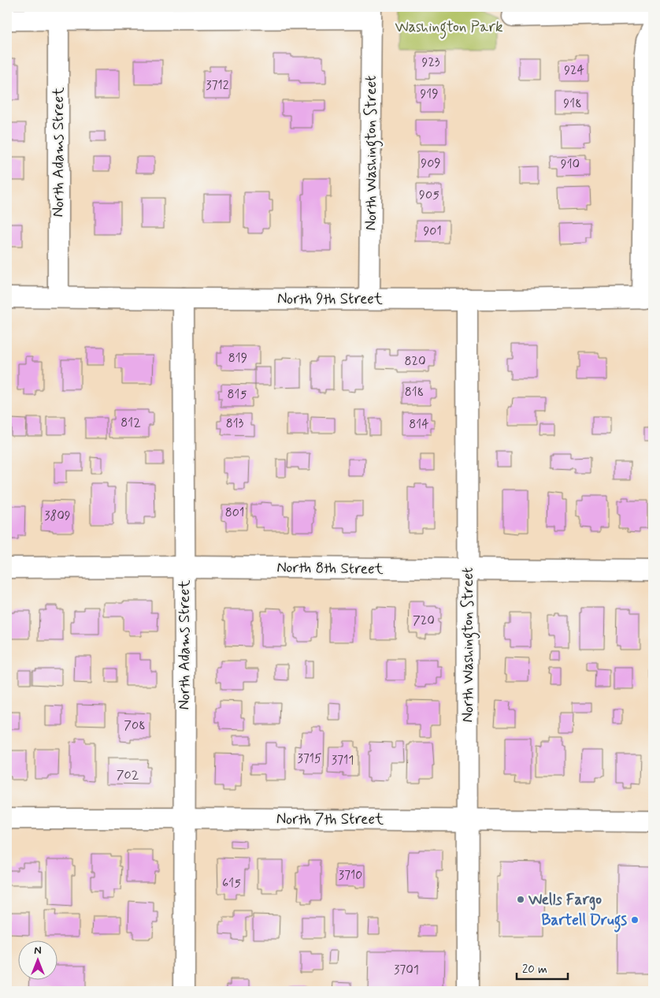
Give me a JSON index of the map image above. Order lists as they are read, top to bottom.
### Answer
{
  "streets": {
    "street": [
      "North Adams Street",
      "North Washington Street",
      "North 9th Street",
      "North 8th Street",
      "North 7th Street"
    ]
  },
  "crossings": [
    ["North Adams Street", "North 9th Street"],
    ["North Adams Street", "North 8th Street"],
    ["North Adams Street", "North 7th Street"],
    ["North Washington Street", "North 9th Street"],
    ["North Washington Street", "North 8th Street"],
    ["North Washington Street", "North 7th Street"]
  ],
  "parks": ["Washington Park"],
  "places": ["Wells Fargo", "Bartell Drugs"],
  "house_numbers": [
    "923",
    "924",
    "3712",
    "919",
    "918",
    "909",
    "910",
    "905",
    "901",
    "819",
    "820",
    "818",
    "815",
    "812",
    "813",
    "814",
    "801",
    "3809",
    "720",
    "708",
    "3715",
    "3711",
    "702",
    "3710",
    "615",
    "3701"
  ],
  "scale_bar": "20 m",
  "north": "top"
}
